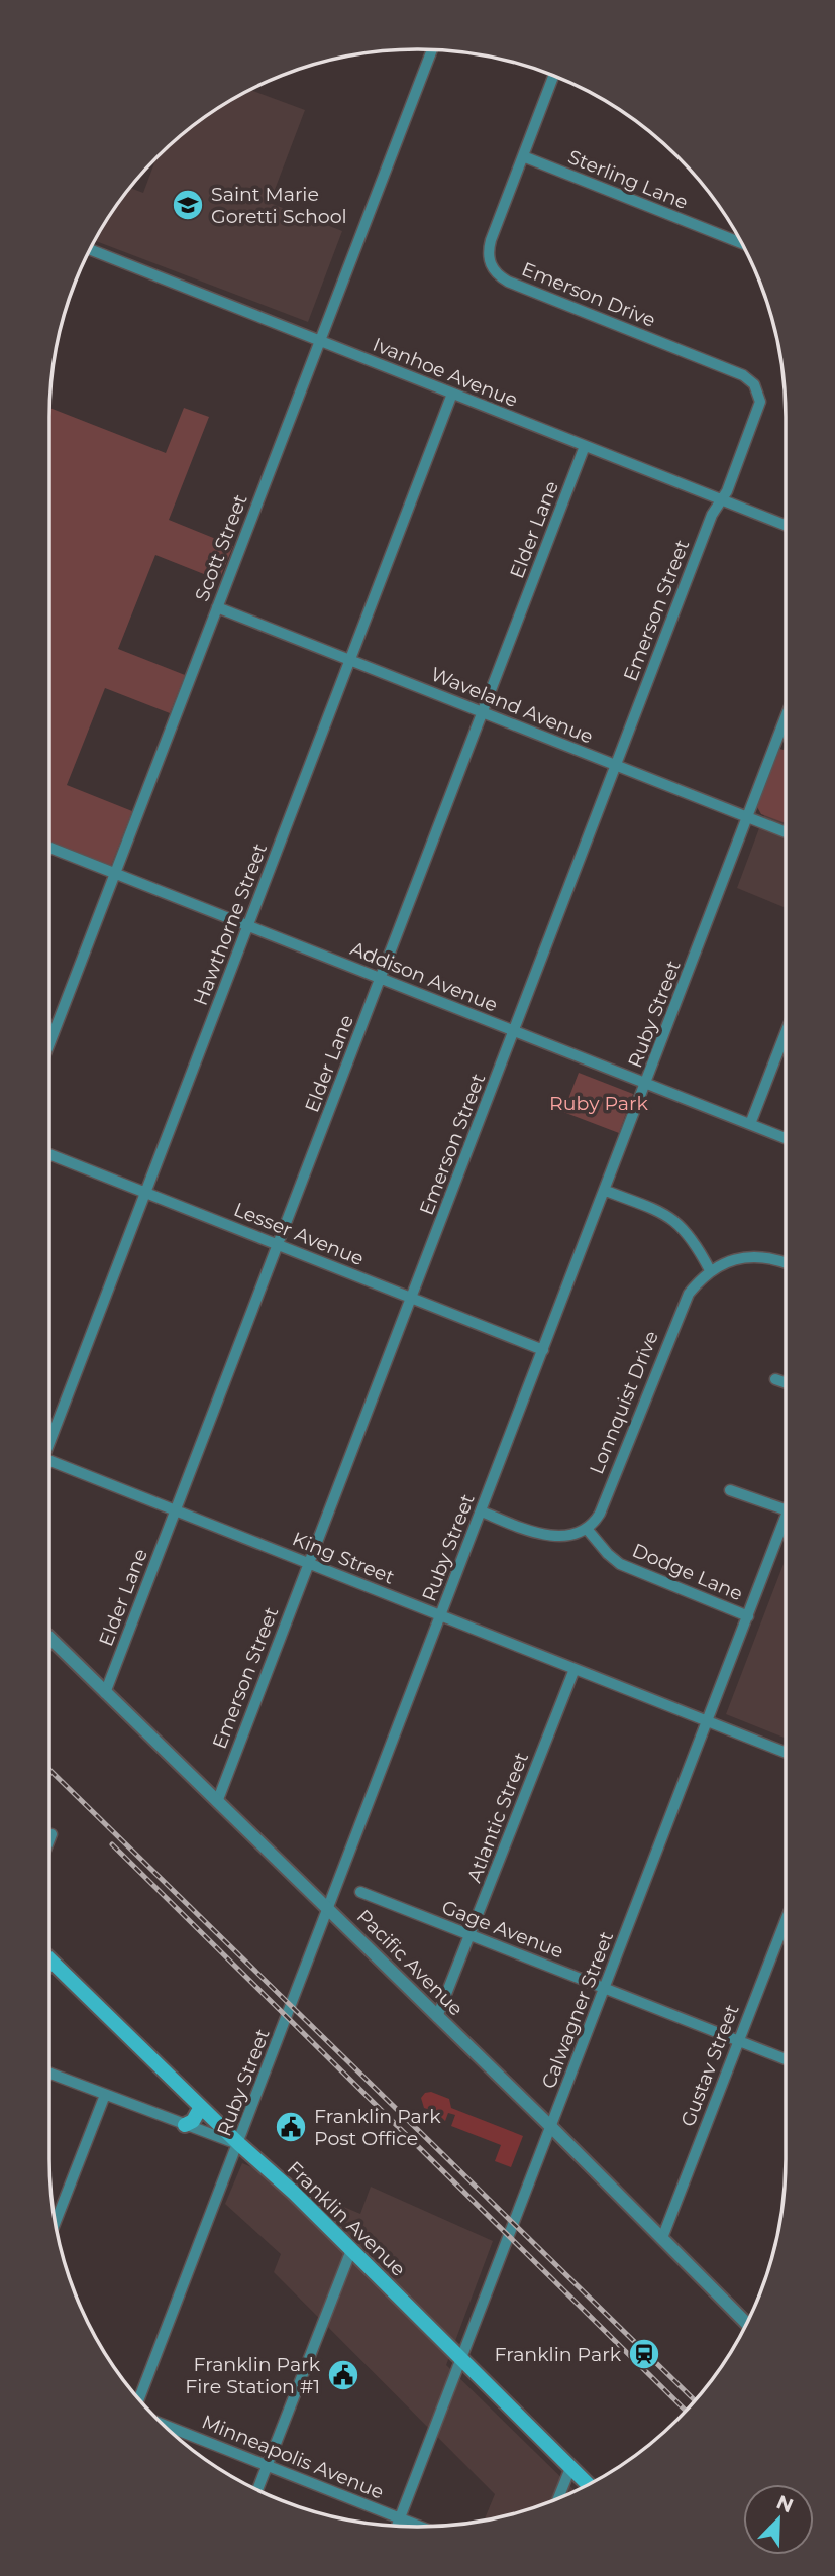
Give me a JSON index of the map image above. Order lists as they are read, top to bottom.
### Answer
{
  "streets": {
    "main road": ["Franklin Avenue"],
    "street": [
      "Sterling Lane",
      "Emerson Drive",
      "Ivanhoe Avenue",
      "Elder Lane",
      "Scott Street",
      "Emerson Street",
      "Waveland Avenue",
      "Hawthorne Street",
      "Addison Avenue",
      "Ruby Street",
      "Lesser Avenue",
      "Lonnquist Drive",
      "King Street",
      "Dodge Lane",
      "Atlantic Street",
      "Gage Avenue",
      "Pacific Avenue",
      "Calwagner Street",
      "Gustav Street",
      "Minneapolis Avenue"
    ]
  },
  "crossings": [
    ["Sterling Lane", "Emerson Drive"],
    ["Emerson Drive", "Ivanhoe Avenue"],
    ["Emerson Drive", "Emerson Street"],
    ["Ivanhoe Avenue", "Elder Lane"],
    ["Ivanhoe Avenue", "Scott Street"],
    ["Ivanhoe Avenue", "Emerson Street"],
    ["Ivanhoe Avenue", "Hawthorne Street"],
    ["Elder Lane", "Waveland Avenue"],
    ["Elder Lane", "Addison Avenue"],
    ["Elder Lane", "Lesser Avenue"],
    ["Elder Lane", "King Street"],
    ["Elder Lane", "Pacific Avenue"],
    ["Scott Street", "Waveland Avenue"],
    ["Scott Street", "Addison Avenue"],
    ["Emerson Street", "Waveland Avenue"],
    ["Emerson Street", "Addison Avenue"],
    ["Emerson Street", "Lesser Avenue"],
    ["Emerson Street", "King Street"],
    ["Emerson Street", "Pacific Avenue"],
    ["Waveland Avenue", "Hawthorne Street"],
    ["Waveland Avenue", "Ruby Street"],
    ["Hawthorne Street", "Addison Avenue"],
    ["Hawthorne Street", "Lesser Avenue"],
    ["Addison Avenue", "Ruby Street"],
    ["Ruby Street", "Lesser Avenue"],
    ["Ruby Street", "King Street"],
    ["Ruby Street", "Pacific Avenue"],
    ["Ruby Street", "Franklin Avenue"],
    ["Lonnquist Drive", "Dodge Lane"],
    ["King Street", "Atlantic Street"],
    ["King Street", "Calwagner Street"],
    ["Dodge Lane", "Calwagner Street"],
    ["Atlantic Street", "Gage Avenue"],
    ["Atlantic Street", "Pacific Avenue"],
    ["Gage Avenue", "Calwagner Street"],
    ["Gage Avenue", "Gustav Street"],
    ["Pacific Avenue", "Calwagner Street"],
    ["Pacific Avenue", "Gustav Street"],
    ["Calwagner Street", "Franklin Avenue"],
    ["Calwagner Street", "Minneapolis Avenue"]
  ],
  "parks": ["Ruby Park"],
  "places": {
    "school or university": ["Saint Marie Goretti School"],
    "public building": ["Franklin Park Post Office", "Franklin Park Fire Station #1"],
    "station": ["Franklin Park"]
  },
  "north": "top right"
}
